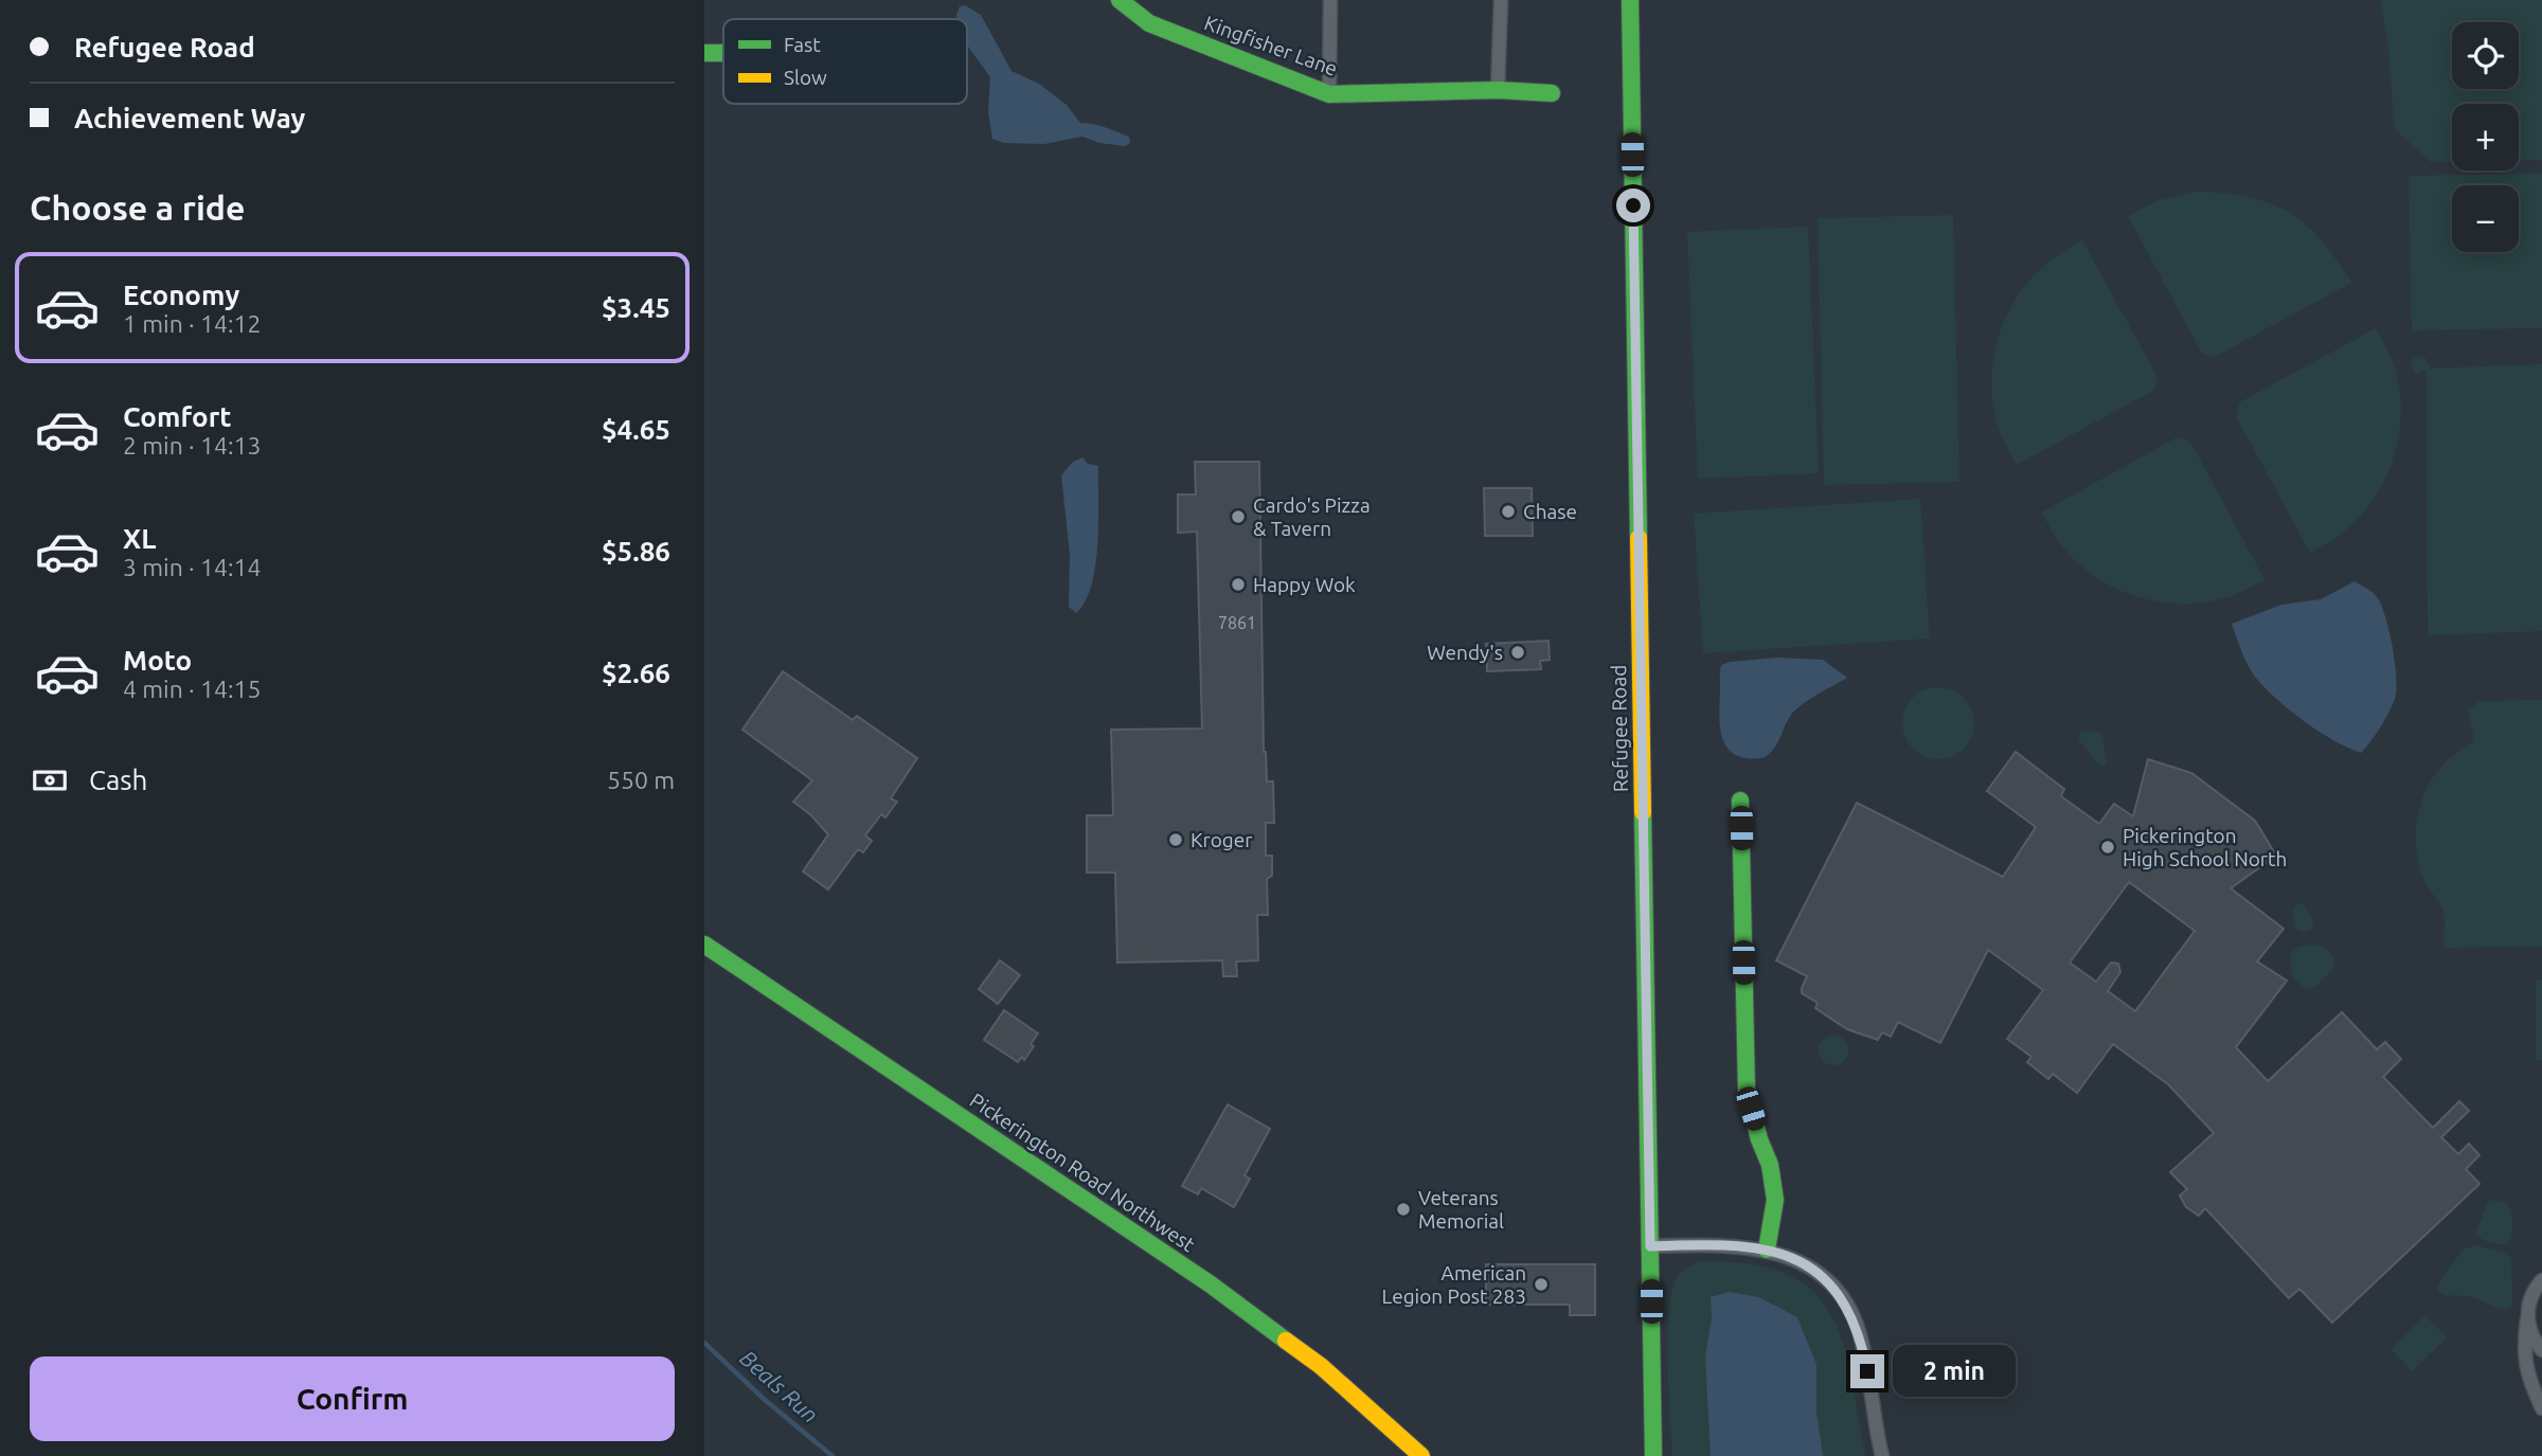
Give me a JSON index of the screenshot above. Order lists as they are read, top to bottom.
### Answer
{
  "streets": {
    "main road": ["Kingfisher Lane", "Refugee Road", "Pickerington Road Northwest"]
  },
  "water": ["Beals Run"],
  "places": [
    "Chase",
    "Cardo's Pizza & Tavern",
    "Happy Wok",
    "Wendy's",
    "Kroger",
    "Pickerington High School North",
    "Veterans Memorial",
    "American Legion Post 283"
  ],
  "house_numbers": ["7861"],
  "legend": ["Fast", "Slow"],
  "page": {
    "banner": ["Refugee Road", "Achievement Way"],
    "map_buttons": ["+", "−"],
    "heading": "Choose a ride",
    "list": [
      {
        "name": "Economy",
        "note": "1 min · 14:12",
        "value": "$3.45"
      },
      {
        "name": "Comfort",
        "note": "2 min · 14:13",
        "value": "$4.65"
      },
      {
        "name": "XL",
        "note": "3 min · 14:14",
        "value": "$5.86"
      },
      {
        "name": "Moto",
        "note": "4 min · 14:15",
        "value": "$2.66"
      }
    ],
    "pay": ["Cash", "550 m"],
    "buttons": "Confirm",
    "bubble": "2 min"
  }
}
